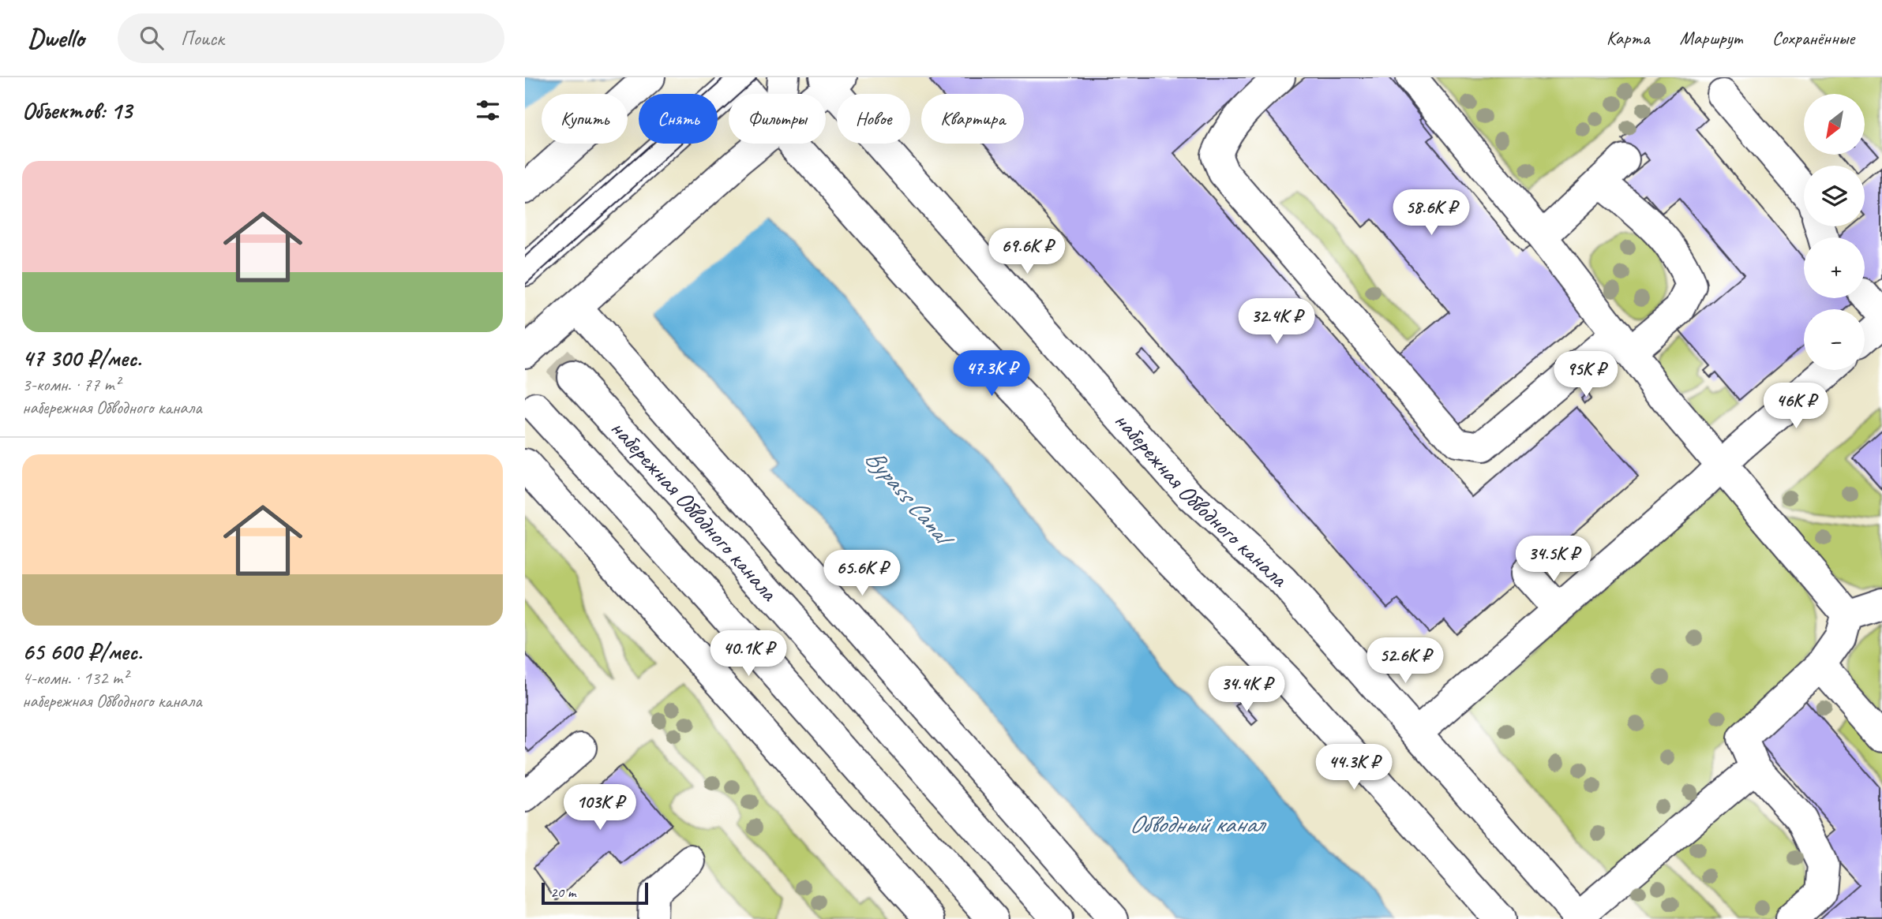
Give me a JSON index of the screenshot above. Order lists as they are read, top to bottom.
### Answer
{
  "streets": {
    "main road": ["набережная Обводного канала"]
  },
  "water": ["Bypass Canal", "Обводный канал"],
  "scale_bar": "20 m",
  "north": "bottom left",
  "page": {
    "header": "Dwello",
    "search": "Поиск",
    "nav": ["Карта", "Маршрут", "Сохранённые"],
    "heading": "Объектов: 13",
    "map_buttons": ["+", "−"],
    "chip": [
      "Купить",
      "Снять",
      "Фильтры",
      "Новое",
      "Квартира"
    ],
    "list": [
      {
        "name": "47 300 ₽/мес.",
        "note": "3-комн. · 77 m² · набережная Обводного канала"
      },
      {
        "name": "65 600 ₽/мес.",
        "note": "4-комн. · 132 m² · набережная Обводного канала"
      }
    ],
    "price": [
      "58.6K ₽",
      "69.6K ₽",
      "32.4K ₽",
      "47.3K ₽",
      "95K ₽",
      "46K ₽",
      "34.5K ₽",
      "65.6K ₽",
      "40.1K ₽",
      "52.6K ₽",
      "34.4K ₽",
      "44.3K ₽",
      "103K ₽"
    ],
    "scale": "20 m"
  }
}
